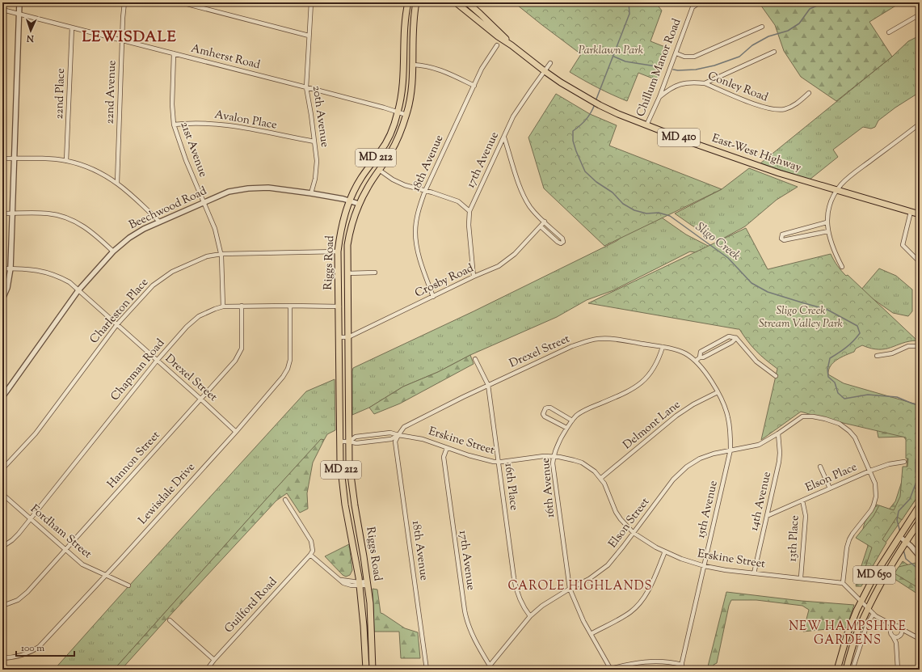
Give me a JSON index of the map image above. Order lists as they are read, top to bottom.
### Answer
{
  "streets": {
    "main road": [
      "MD 410",
      "East-West Highway",
      "MD 212",
      "Riggs Road",
      "MD 650"
    ],
    "street": [
      "Amherst Road",
      "Chillum Manor Road",
      "Conley Road",
      "22nd Avenue",
      "22nd Place",
      "20th Avenue",
      "Avalon Place",
      "21st Avenue",
      "17th Avenue",
      "18th Avenue",
      "Beechwood Road",
      "Crosby Road",
      "Charleston Place",
      "Drexel Street",
      "Chapman Road",
      "Delmont Lane",
      "Erskine Street",
      "Hannon Street",
      "Elson Place",
      "16th Place",
      "16th Avenue",
      "Lewisdale Drive",
      "14th Avenue",
      "15th Avenue",
      "Elson Street",
      "Fordham Street",
      "13th Place",
      "Guilford Road"
    ]
  },
  "crossings": [
    ["Amherst Road", "22nd Avenue"],
    ["Amherst Road", "22nd Place"],
    ["Amherst Road", "20th Avenue"],
    ["Amherst Road", "21st Avenue"],
    ["Amherst Road", "Riggs Road"],
    ["Chillum Manor Road", "Conley Road"],
    ["Chillum Manor Road", "East-West Highway"],
    ["20th Avenue", "Avalon Place"],
    ["20th Avenue", "Beechwood Road"],
    ["Avalon Place", "21st Avenue"],
    ["21st Avenue", "Beechwood Road"],
    ["21st Avenue", "Charleston Place"],
    ["21st Avenue", "Chapman Road"],
    ["East-West Highway", "17th Avenue"],
    ["17th Avenue", "Crosby Road"],
    ["17th Avenue", "Erskine Street"],
    ["17th Avenue", "Elson Street"],
    ["18th Avenue", "Crosby Road"],
    ["18th Avenue", "Drexel Street"],
    ["18th Avenue", "Erskine Street"],
    ["Beechwood Road", "Riggs Road"],
    ["Beechwood Road", "Drexel Street"],
    ["Riggs Road", "Crosby Road"],
    ["Riggs Road", "Charleston Place"],
    ["Riggs Road", "Drexel Street"],
    ["Riggs Road", "Chapman Road"],
    ["Charleston Place", "Drexel Street"],
    ["Drexel Street", "Chapman Road"],
    ["Drexel Street", "Erskine Street"],
    ["Drexel Street", "Hannon Street"],
    ["Drexel Street", "16th Place"],
    ["Drexel Street", "16th Avenue"],
    ["Drexel Street", "Lewisdale Drive"],
    ["Drexel Street", "15th Avenue"],
    ["Chapman Road", "Hannon Street"],
    ["Chapman Road", "Lewisdale Drive"],
    ["Chapman Road", "Fordham Street"],
    ["Delmont Lane", "Erskine Street"],
    ["Delmont Lane", "15th Avenue"],
    ["Erskine Street", "16th Place"],
    ["Erskine Street", "16th Avenue"],
    ["Erskine Street", "14th Avenue"],
    ["Erskine Street", "15th Avenue"],
    ["Erskine Street", "Elson Street"],
    ["Erskine Street", "13th Place"],
    ["Hannon Street", "Fordham Street"],
    ["Elson Place", "14th Avenue"],
    ["Elson Place", "Elson Street"],
    ["Elson Place", "13th Place"],
    ["16th Place", "Elson Street"],
    ["16th Avenue", "Elson Street"],
    ["Lewisdale Drive", "Fordham Street"],
    ["14th Avenue", "Elson Street"],
    ["15th Avenue", "Elson Street"]
  ],
  "districts": ["LEWISDALE", "CAROLE HIGHLANDS", "NEW HAMPSHIRE GARDENS"],
  "water": ["Sligo Creek"],
  "parks": ["Parklawn Park", "Sligo Creek Stream Valley Park"],
  "scale_bar": "100 m",
  "north": "bottom"
}
